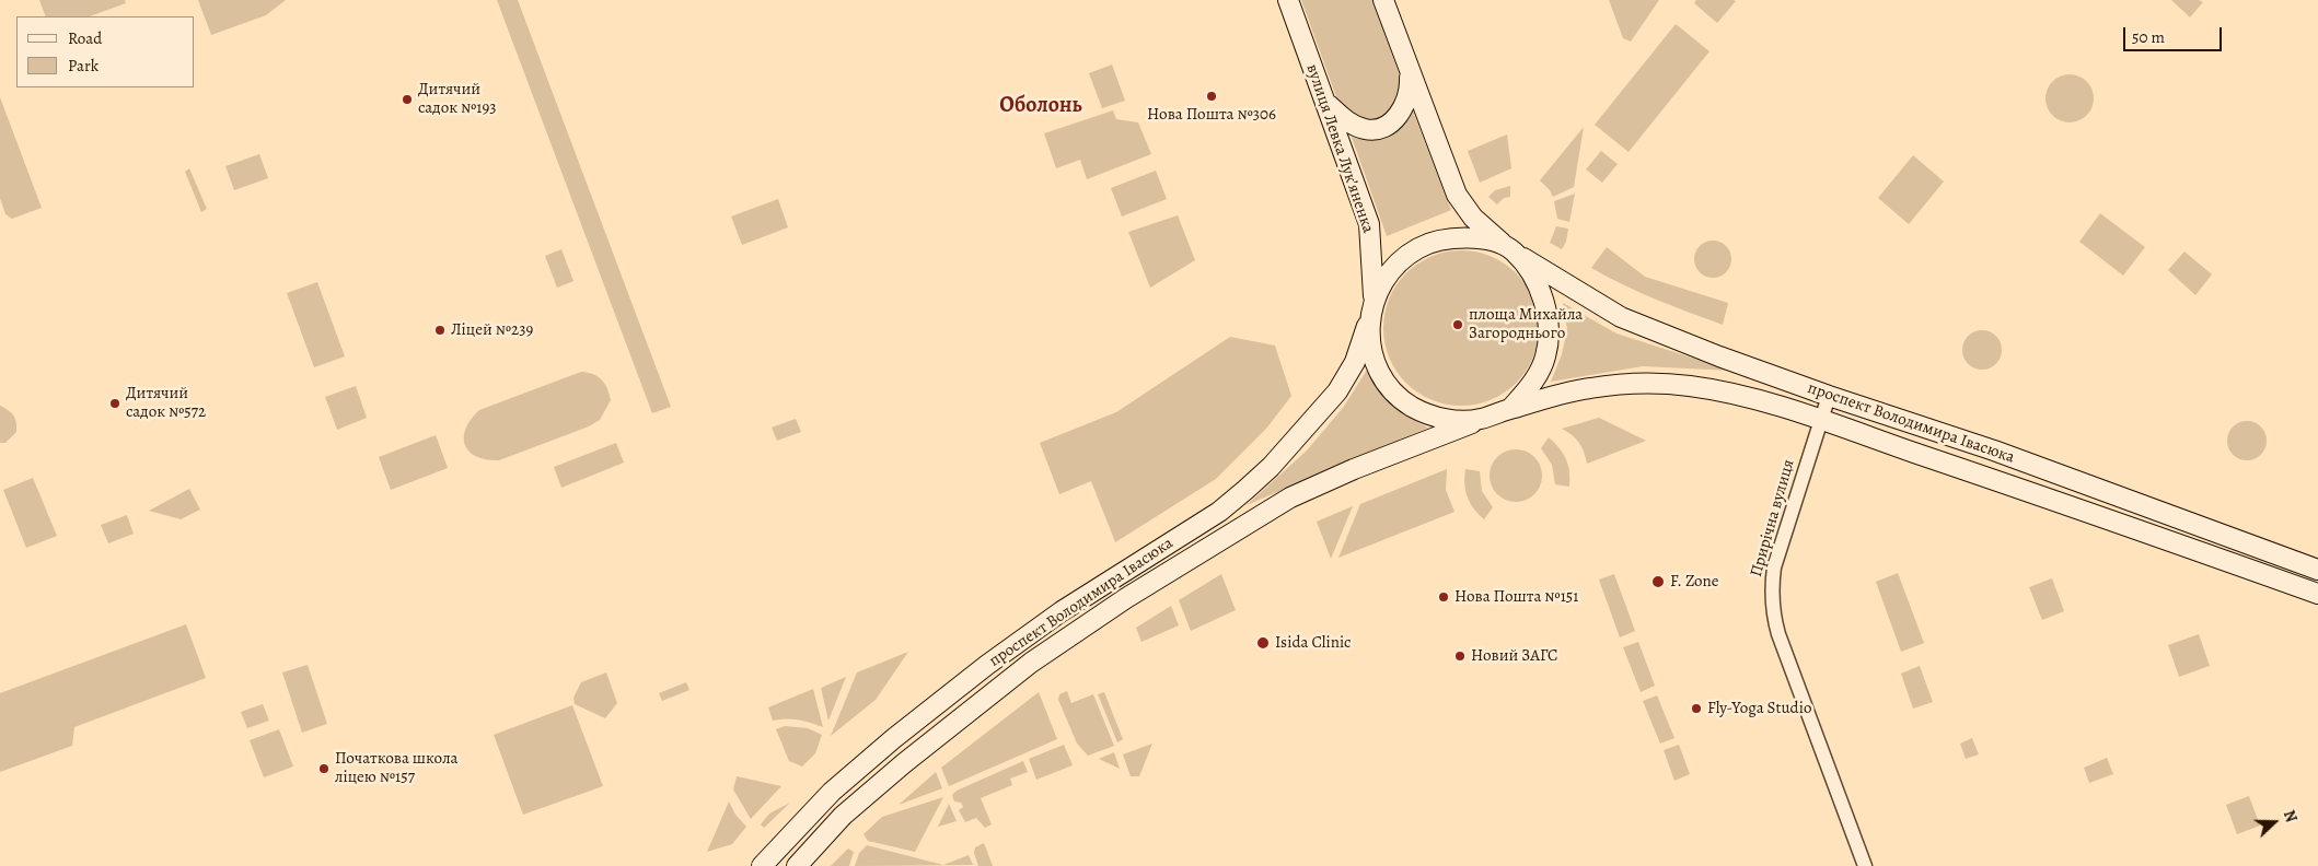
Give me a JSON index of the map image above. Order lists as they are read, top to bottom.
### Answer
{
  "streets": {
    "main road": ["вулиця Левка Лукʼяненка", "проспект Володимира Івасюка"],
    "street": ["Прирічна вулиця"]
  },
  "crossings": [
    ["вулиця Левка Лукʼяненка", "проспект Володимира Івасюка"],
    ["проспект Володимира Івасюка", "Прирічна вулиця"]
  ],
  "districts": ["Оболонь"],
  "places": [
    "Нова Пошта №306",
    "Дитячий садок №193",
    "площа Михайла Загороднього",
    "Ліцей №239",
    "Дитячий садок №572",
    "F. Zone",
    "Нова Пошта №151",
    "Isida Clinic",
    "Новий ЗАГС",
    "Fly-Yoga Studio",
    "Початкова школа ліцею №157"
  ],
  "legend": ["Road", "Park"],
  "scale_bar": "50 m",
  "north": "right"
}
